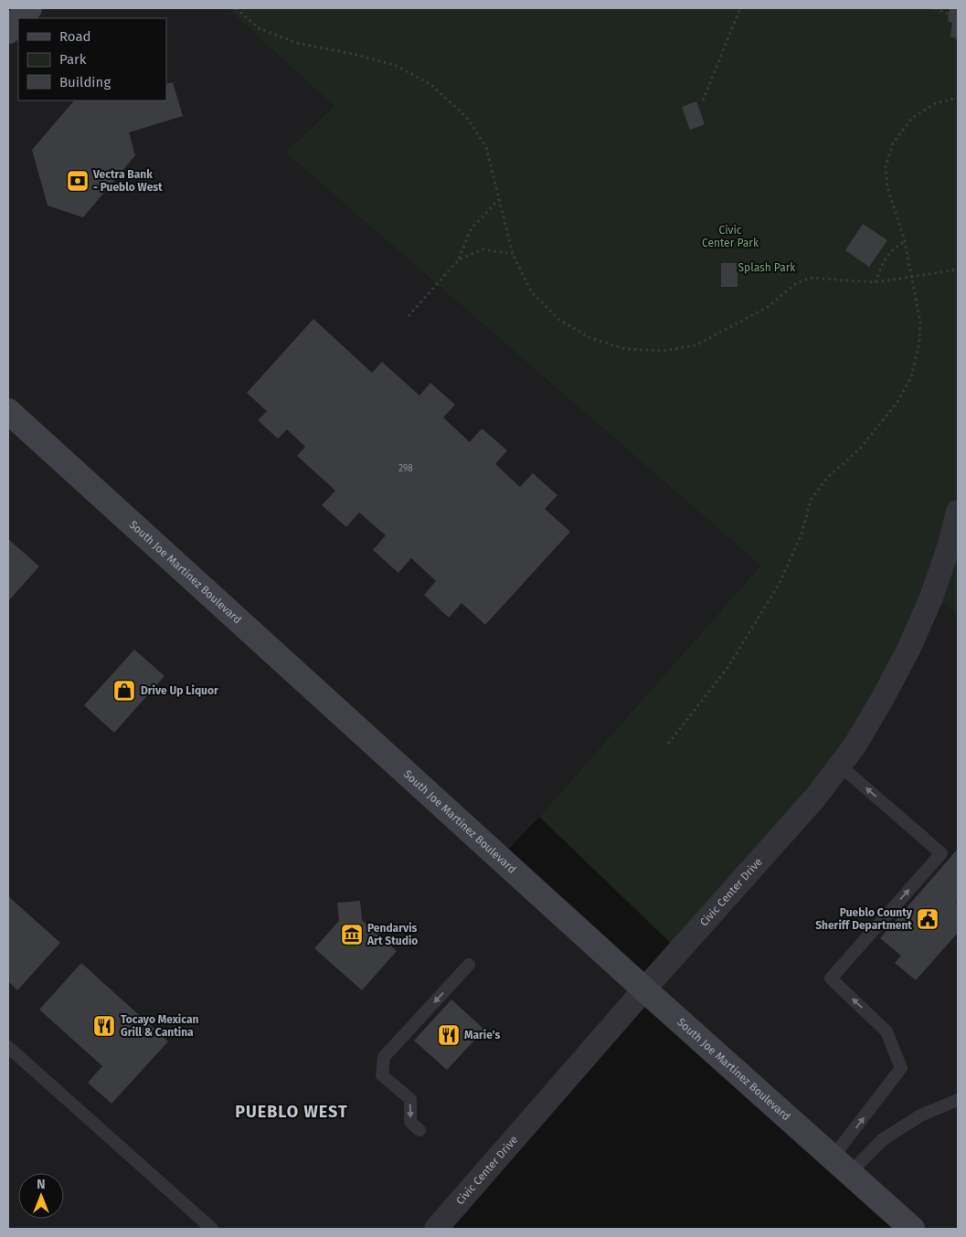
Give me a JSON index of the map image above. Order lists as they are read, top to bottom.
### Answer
{
  "streets": {
    "main road": ["South Joe Martinez Boulevard"],
    "street": ["Civic Center Drive"]
  },
  "crossings": [
    ["South Joe Martinez Boulevard", "Civic Center Drive"]
  ],
  "districts": ["PUEBLO WEST"],
  "parks": ["Civic Center Park", "Splash Park"],
  "places": {
    "bank": ["Vectra Bank - Pueblo West"],
    "shop": ["Drive Up Liquor"],
    "public building": ["Pueblo County Sheriff Department"],
    "museum": ["Pendarvis Art Studio"],
    "restaurant": ["Tocayo Mexican Grill & Cantina", "Marie's"]
  },
  "house_numbers": ["298"],
  "legend": ["Road", "Park", "Building"],
  "north": "top"
}
